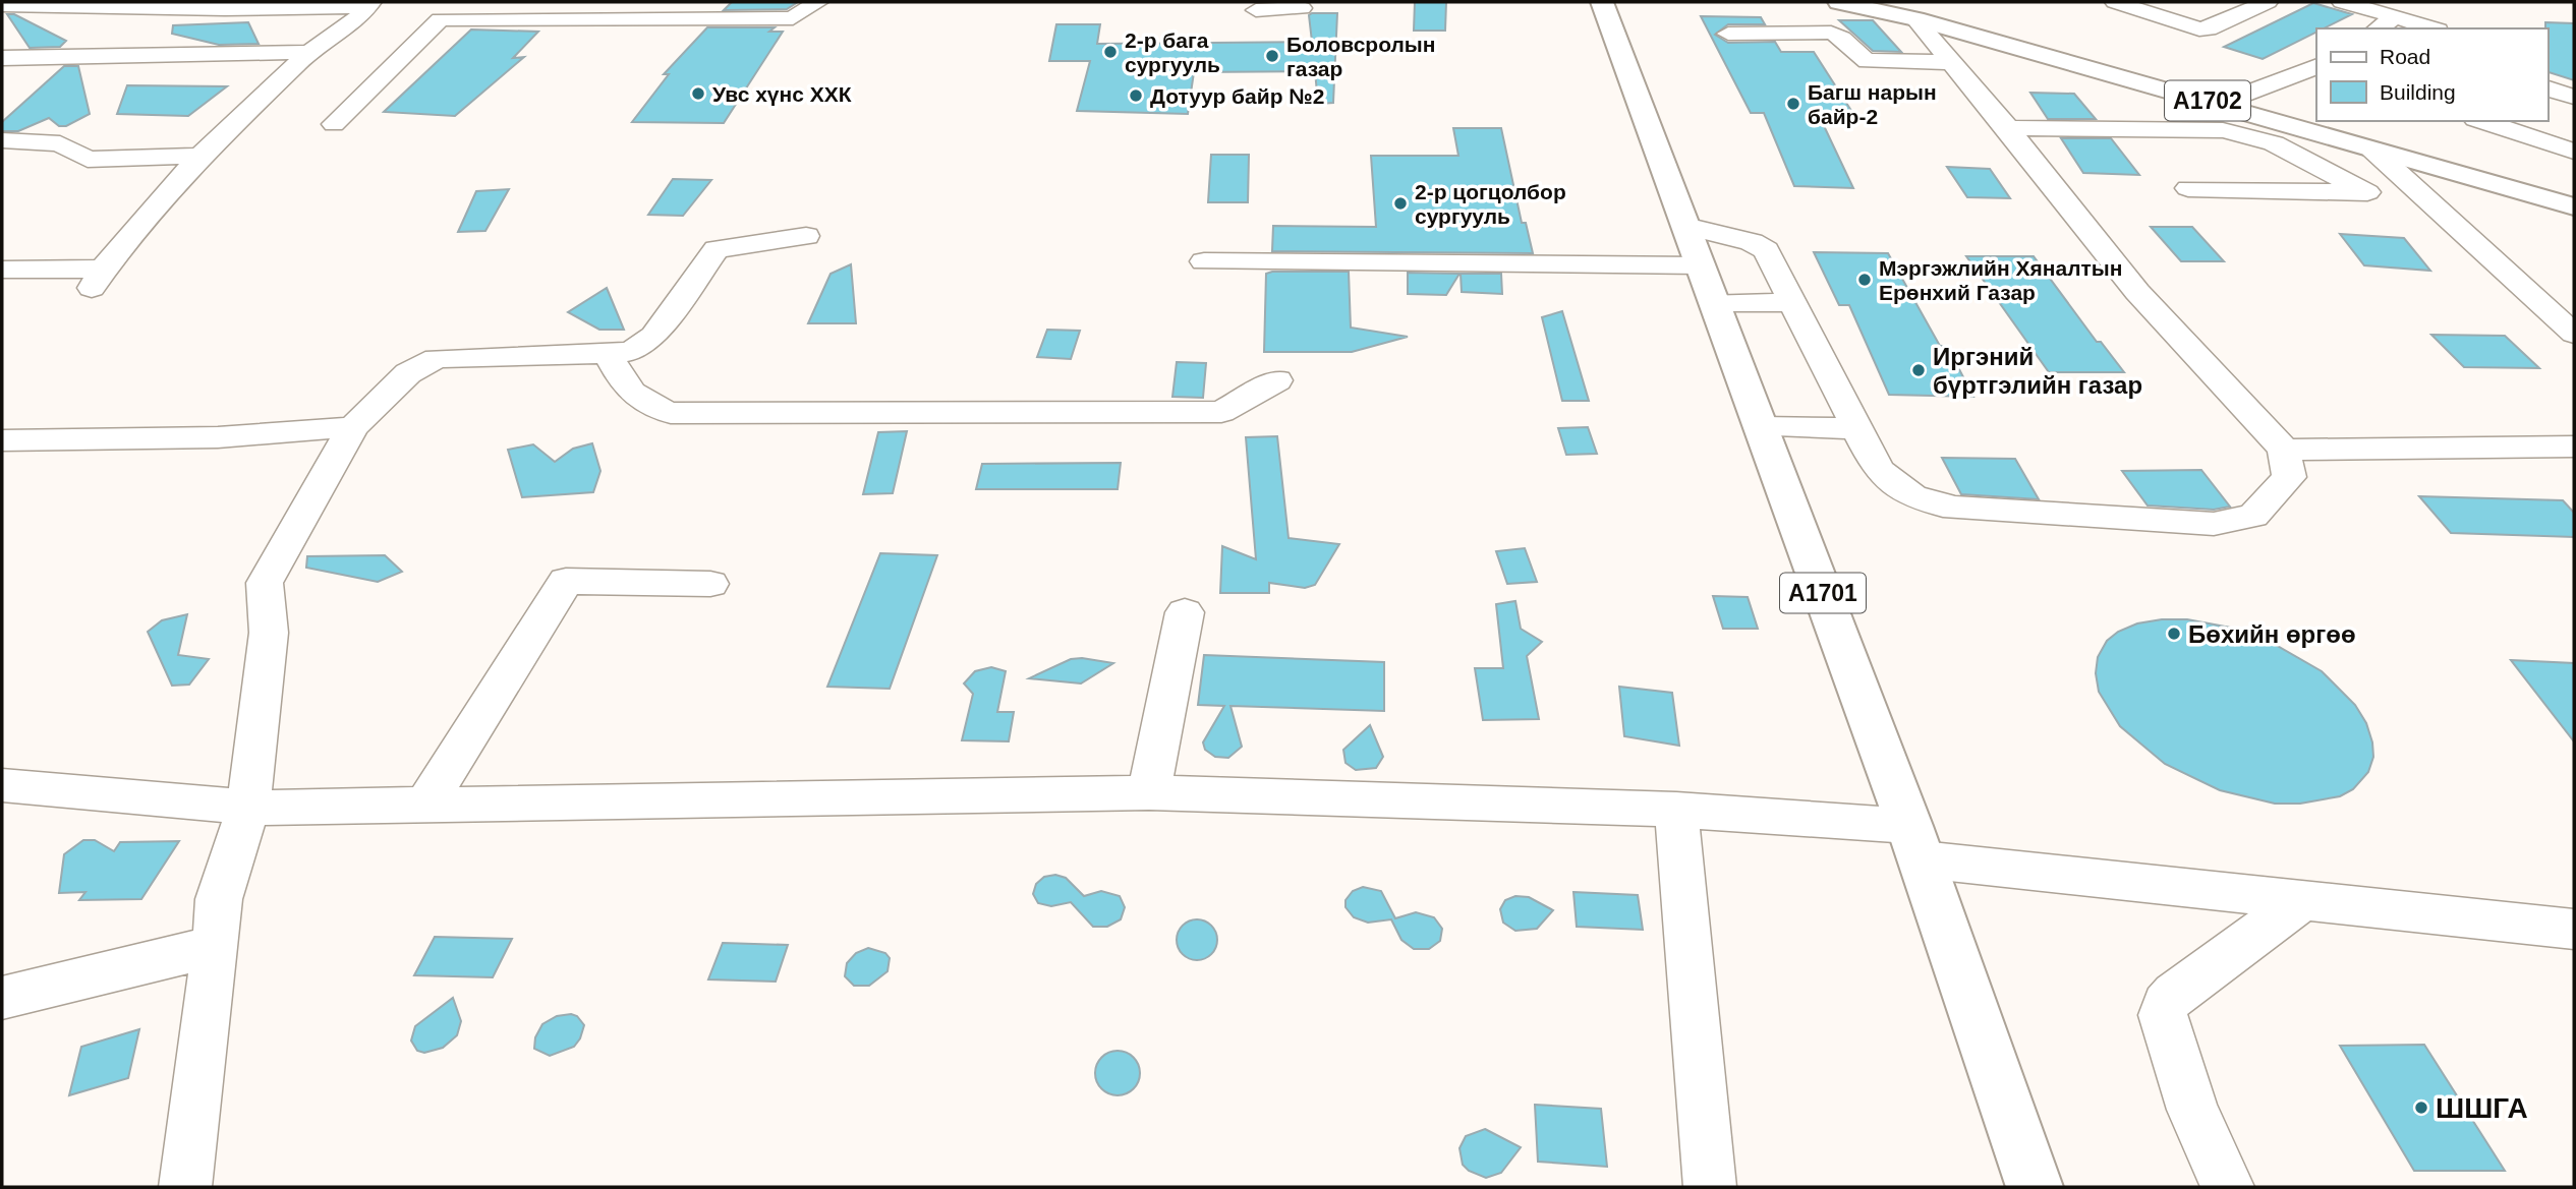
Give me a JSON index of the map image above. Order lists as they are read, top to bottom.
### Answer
{
  "streets": {
    "main road": ["A1702", "A1701"]
  },
  "places": [
    "2-р бага сургууль",
    "Боловсролын газар",
    "Увс хүнс ХХК",
    "Дотуур байр №2",
    "Багш нарын байр-2",
    "2-р цогцолбор сургууль",
    "Мэргэжлийн Хяналтын Ерөнхий Газар",
    "Иргэний бүртгэлийн газар",
    "Бөхийн өргөө",
    "ШШГА"
  ],
  "legend": ["Road", "Building"]
}
